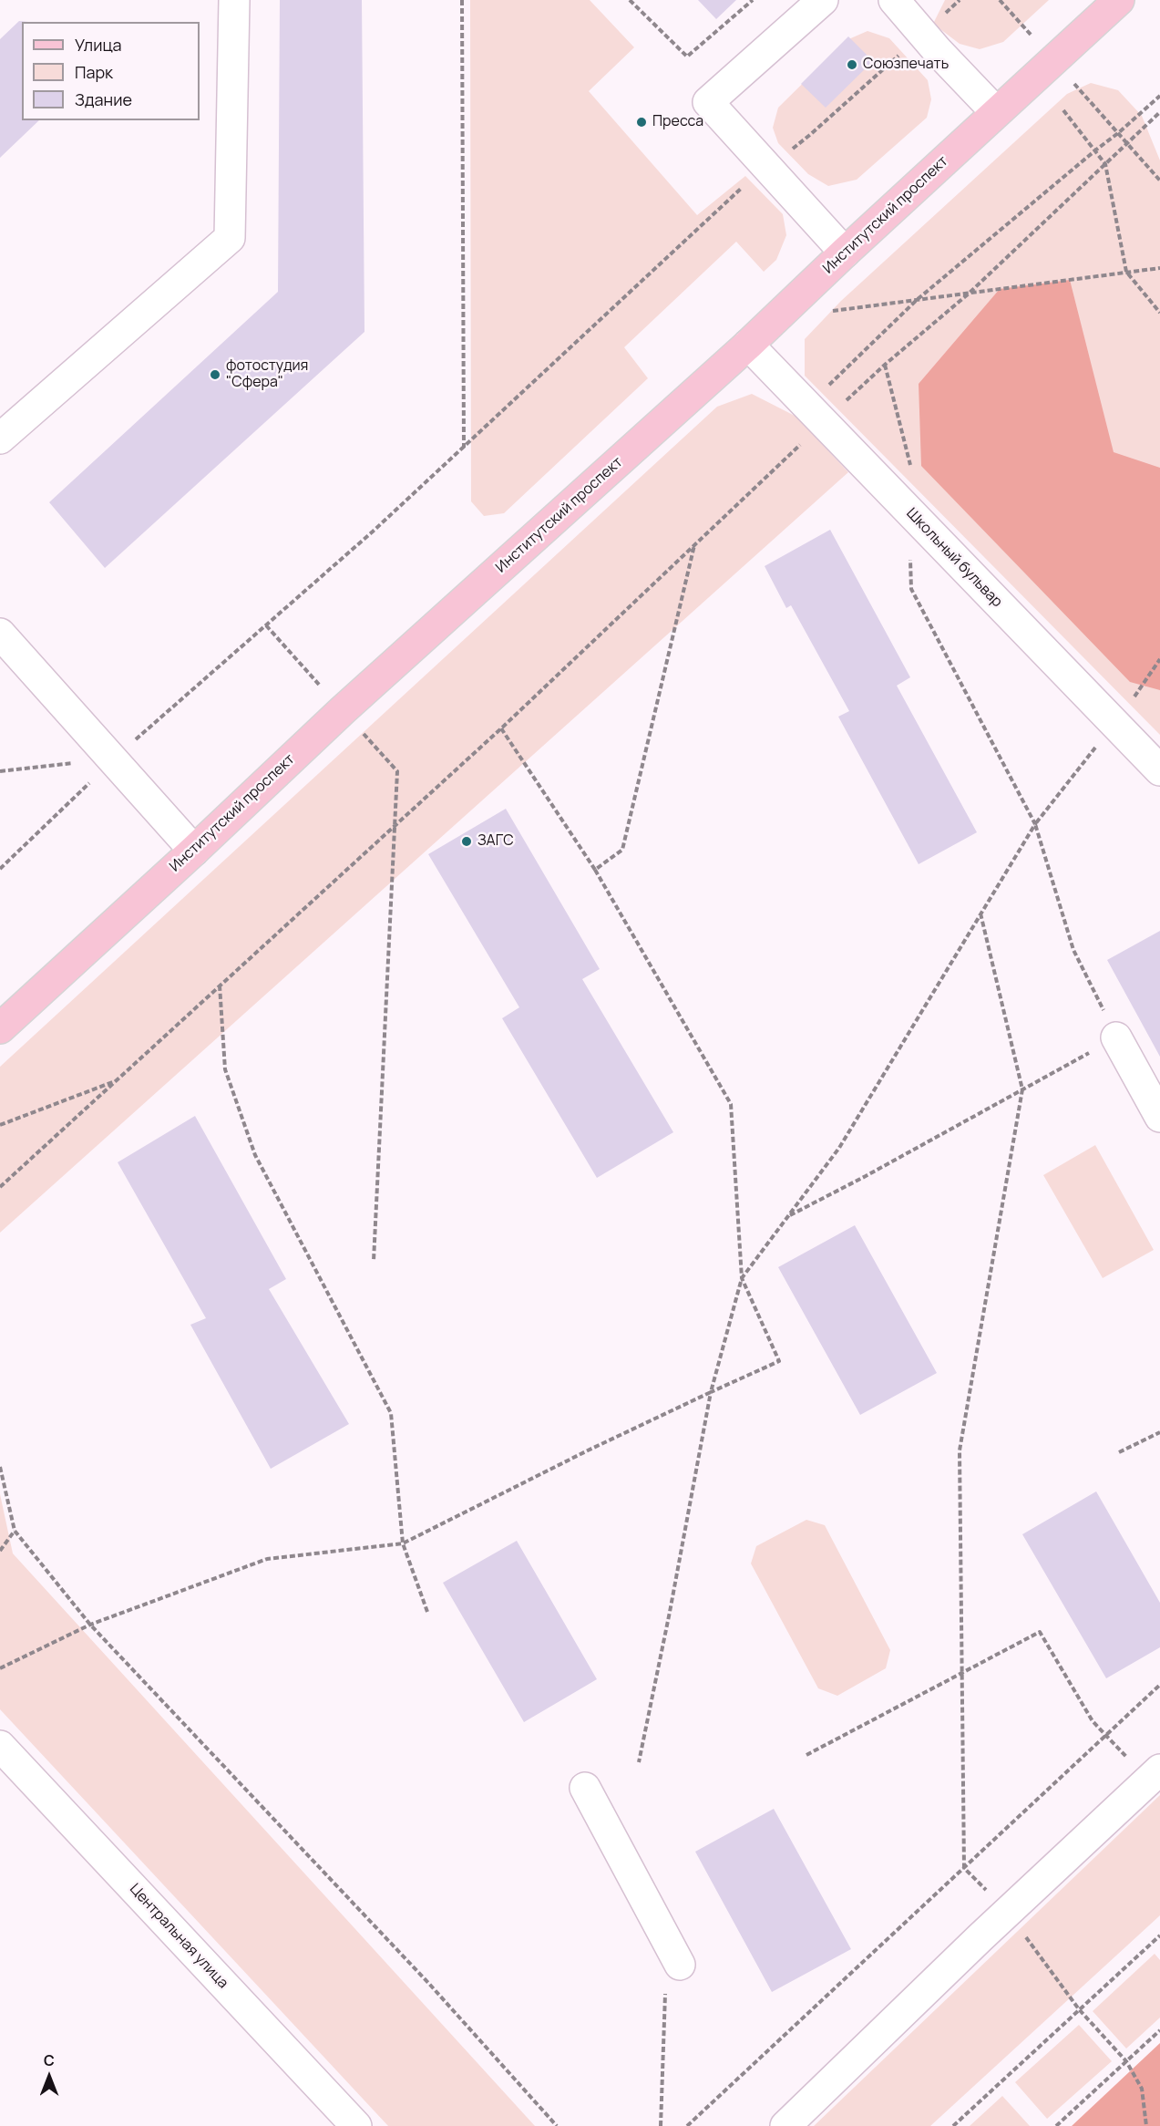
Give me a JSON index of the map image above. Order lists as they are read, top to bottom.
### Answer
{
  "streets": {
    "main road": ["Институтский проспект"],
    "street": ["Школьный бульвар", "Центральная улица"]
  },
  "crossings": [
    ["Институтский проспект", "Школьный бульвар"]
  ],
  "places": [
    "Союзпечать",
    "Пресса",
    "фотостудия \"Сфера\"",
    "ЗАГС"
  ],
  "legend": ["Улица", "Парк", "Здание"],
  "north": "top"
}
